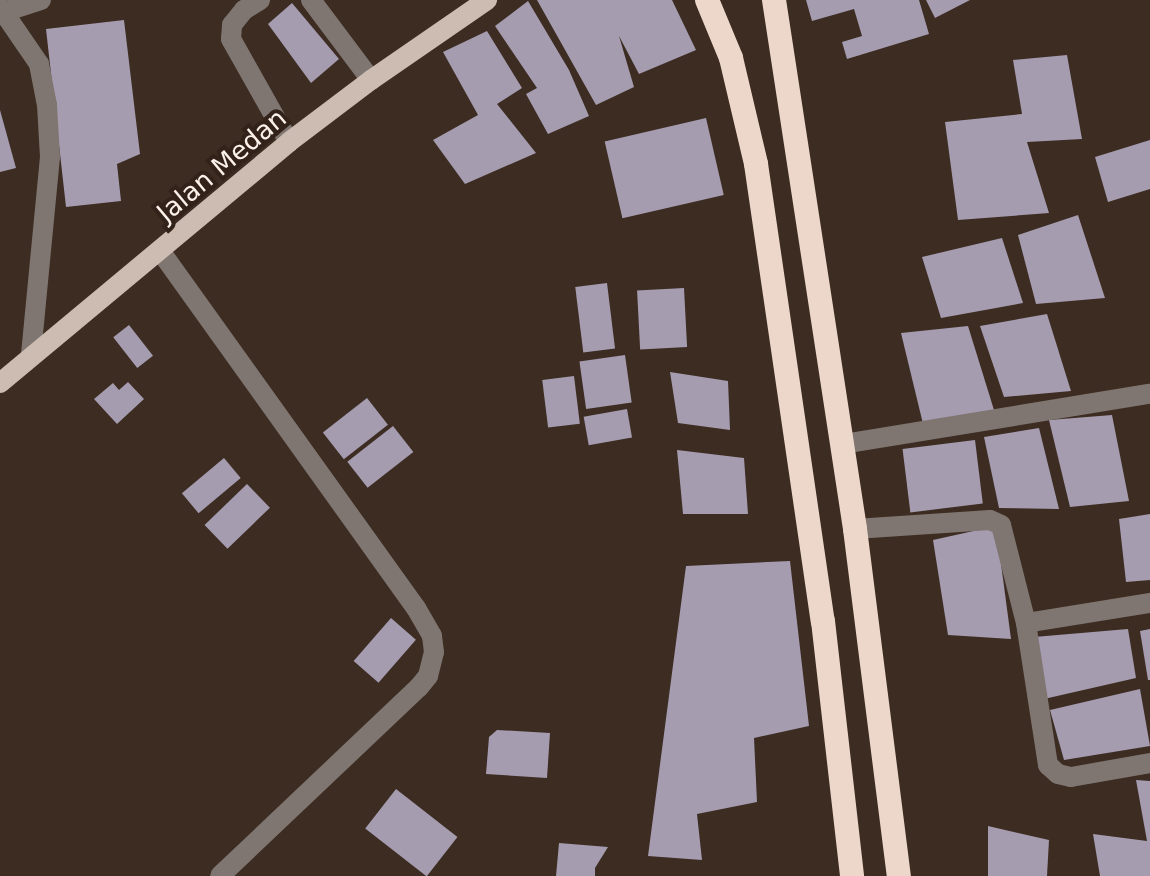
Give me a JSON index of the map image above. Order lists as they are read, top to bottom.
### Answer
{
  "streets": {
    "main road": ["Jalan Medan"]
  }
}
